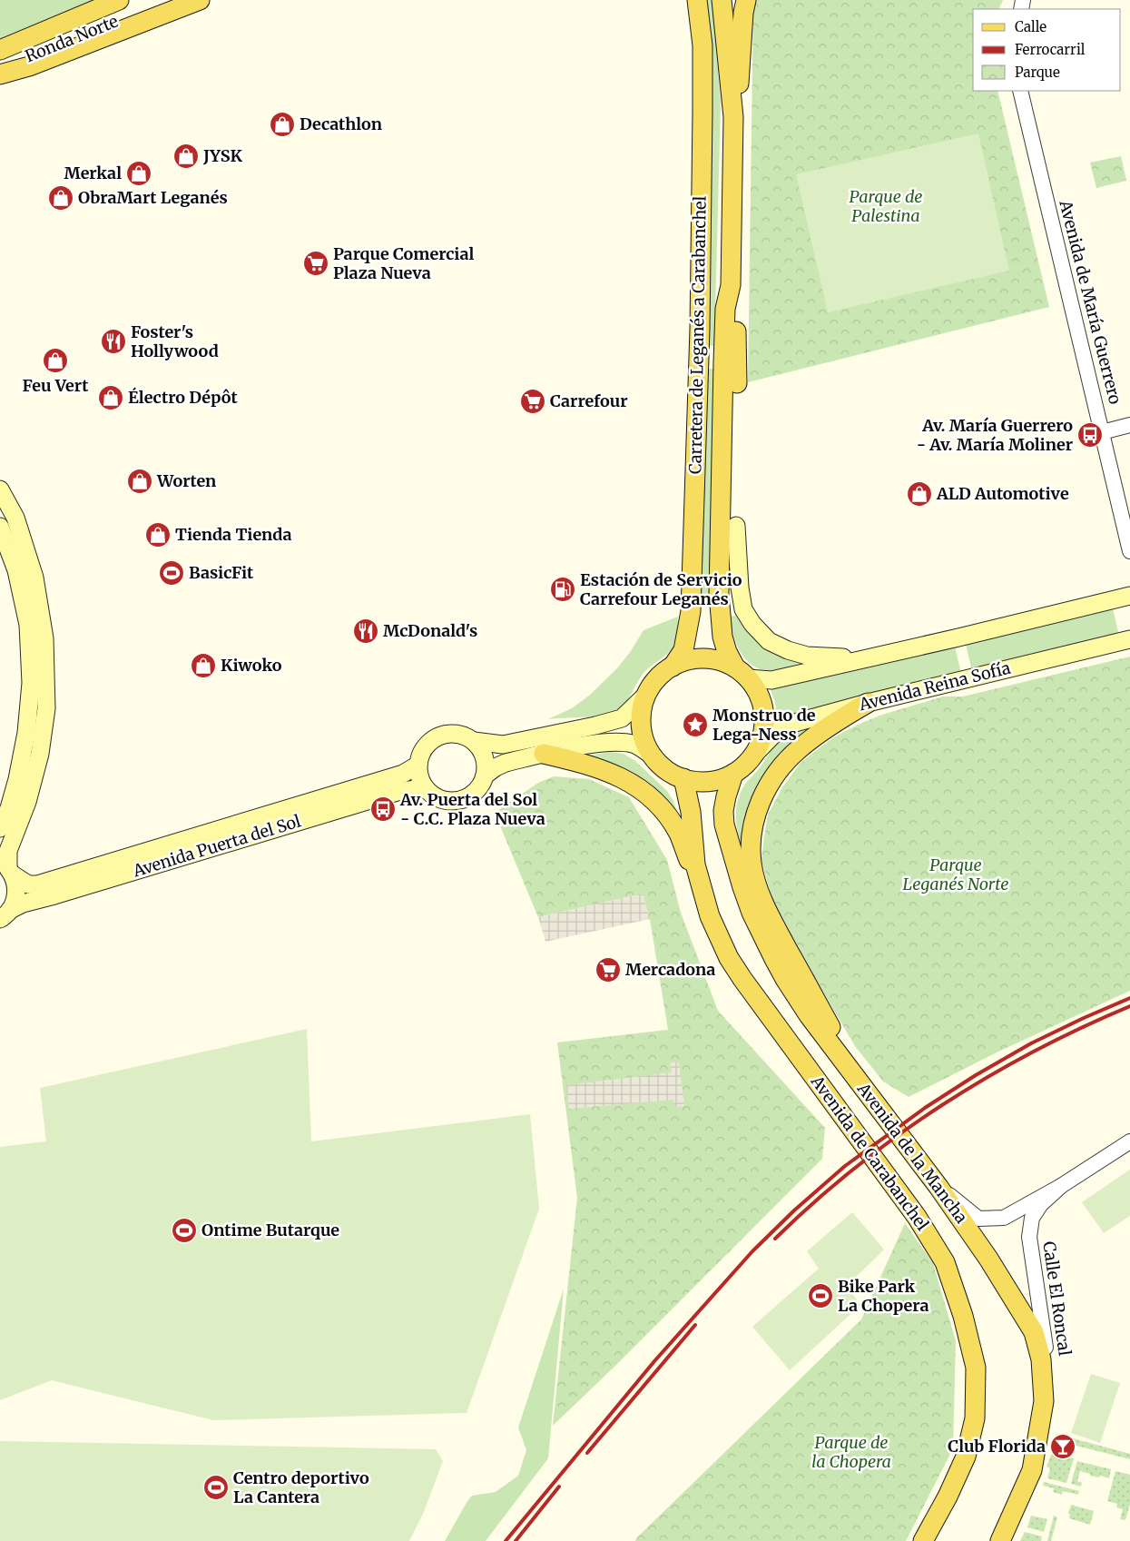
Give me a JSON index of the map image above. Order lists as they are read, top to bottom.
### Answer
{
  "streets": {
    "main road": [
      "Ronda Norte",
      "Carretera de Leganés a Carabanchel",
      "Avenida Reina Sofía",
      "Avenida Puerta del Sol",
      "Avenida de Carabanchel",
      "Avenida de la Mancha"
    ],
    "street": ["Avenida de María Guerrero", "Calle El Roncal"]
  },
  "crossings": [
    ["Carretera de Leganés a Carabanchel", "Avenida Reina Sofía"],
    ["Carretera de Leganés a Carabanchel", "Avenida de Carabanchel"],
    ["Carretera de Leganés a Carabanchel", "Avenida de la Mancha"],
    ["Avenida Reina Sofía", "Avenida de Carabanchel"],
    ["Avenida Reina Sofía", "Avenida de la Mancha"],
    ["Avenida de Carabanchel", "Avenida de la Mancha"],
    ["Avenida de la Mancha", "Calle El Roncal"]
  ],
  "parks": ["Parque de Palestina", "Parque Leganés Norte", "Parque de la Chopera"],
  "places": {
    "shop": [
      "Decathlon",
      "JYSK",
      "Merkal",
      "ObraMart Leganés",
      "Feu Vert",
      "Électro Dépôt",
      "Worten",
      "ALD Automotive",
      "Tienda Tienda",
      "Kiwoko"
    ],
    "supermarket": ["Parque Comercial Plaza Nueva", "Carrefour", "Mercadona"],
    "restaurant": ["Foster's Hollywood", "McDonald's"],
    "bus stop": ["Av. María Guerrero - Av. María Moliner", "Av. Puerta del Sol - C.C. Plaza Nueva"],
    "sports": [
      "BasicFit",
      "Ontime Butarque",
      "Bike Park La Chopera",
      "Centro deportivo La Cantera"
    ],
    "fuel station": ["Estación de Servicio Carrefour Leganés"],
    "place": ["Monstruo de Lega-Ness"],
    "bar": ["Club Florida"]
  },
  "legend": ["Calle", "Ferrocarril", "Parque"]
}
